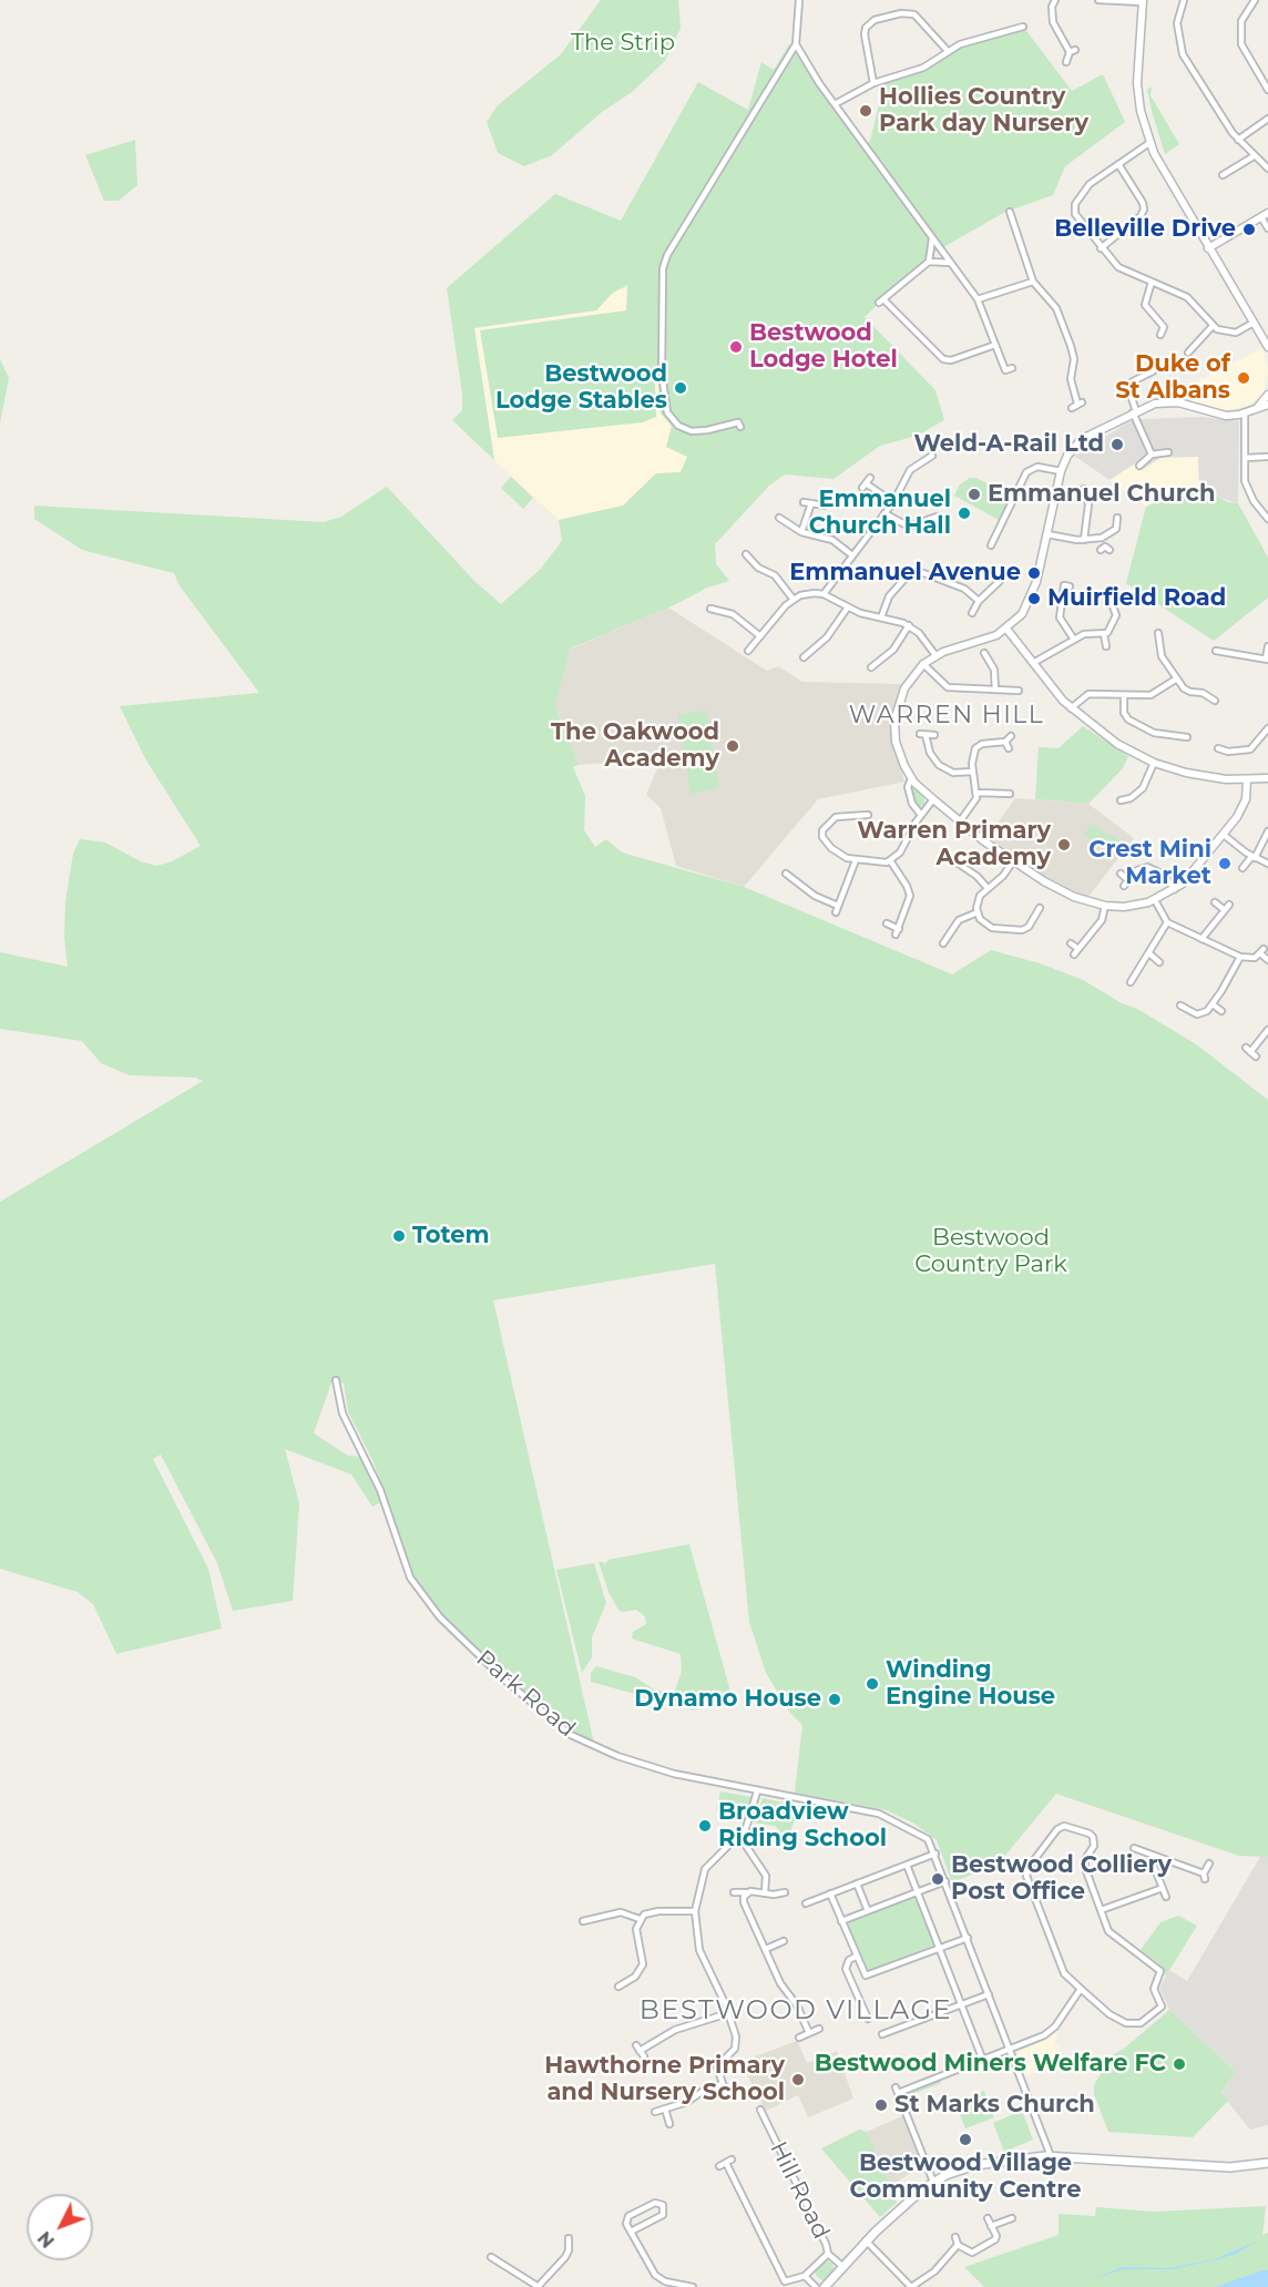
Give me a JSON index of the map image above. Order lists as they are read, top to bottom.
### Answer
{
  "streets": {
    "street": ["Park Road", "Hill Road"]
  },
  "districts": ["WARREN HILL", "BESTWOOD VILLAGE"],
  "parks": ["The Strip", "Bestwood Country Park"],
  "places": [
    "Hollies Country Park day Nursery",
    "Belleville Drive",
    "Bestwood Lodge Hotel",
    "Duke of St Albans",
    "Bestwood Lodge Stables",
    "Weld-A-Rail Ltd",
    "Emmanuel Church",
    "Emmanuel Church Hall",
    "Emmanuel Avenue",
    "Muirfield Road",
    "The Oakwood Academy",
    "Warren Primary Academy",
    "Crest Mini Market",
    "Totem",
    "Winding Engine House",
    "Dynamo House",
    "Broadview Riding School",
    "Bestwood Colliery Post Office",
    "Bestwood Miners Welfare FC",
    "Hawthorne Primary and Nursery School",
    "St Marks Church",
    "Bestwood Village Community Centre"
  ],
  "north": "bottom left"
}
